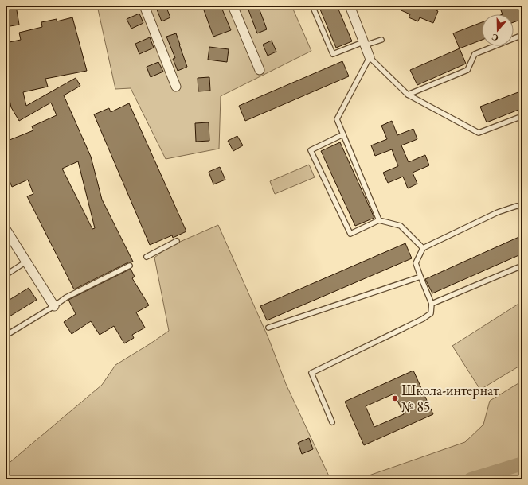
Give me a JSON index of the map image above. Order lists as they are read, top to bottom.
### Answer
{
  "places": ["Школа-интернат № 85"],
  "north": "bottom"
}
